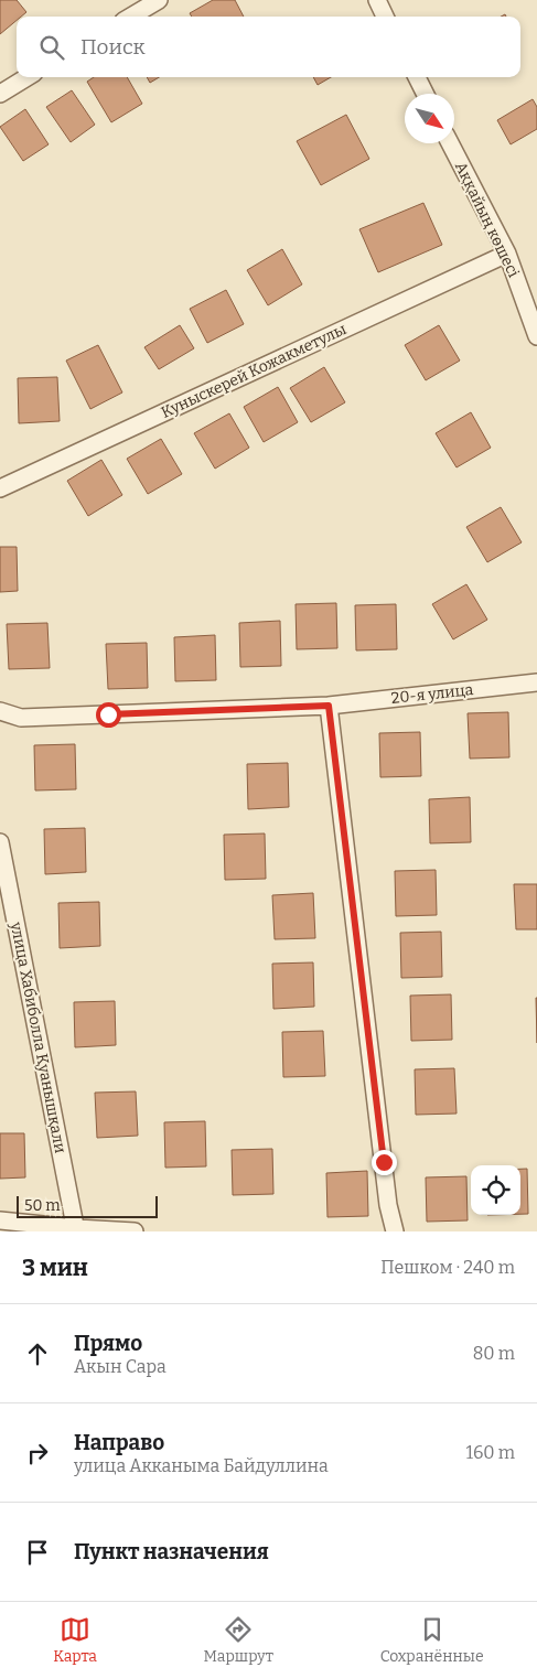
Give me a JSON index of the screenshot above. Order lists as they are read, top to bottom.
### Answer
{
  "streets": {
    "street": [
      "Аққайың көшесі",
      "Куныскерей Кожакметулы",
      "20-я улица",
      "улица Хабиболла Қуанышқали"
    ]
  },
  "crossings": [
    ["Аққайың көшесі", "Куныскерей Кожакметулы"]
  ],
  "scale_bar": "50 m",
  "north": "bottom right",
  "page": {
    "search": "Поиск",
    "scale": "50 m",
    "heading": ["3 мин", "Пешком · 240 m"],
    "list": [
      ["Прямо", "Акын Сара", "80 m"],
      ["Направо", "улица Акканыма Байдуллина", "160 m"],
      "Пункт назначения"
    ],
    "nav": ["Карта", "Маршрут", "Сохранённые"]
  }
}
